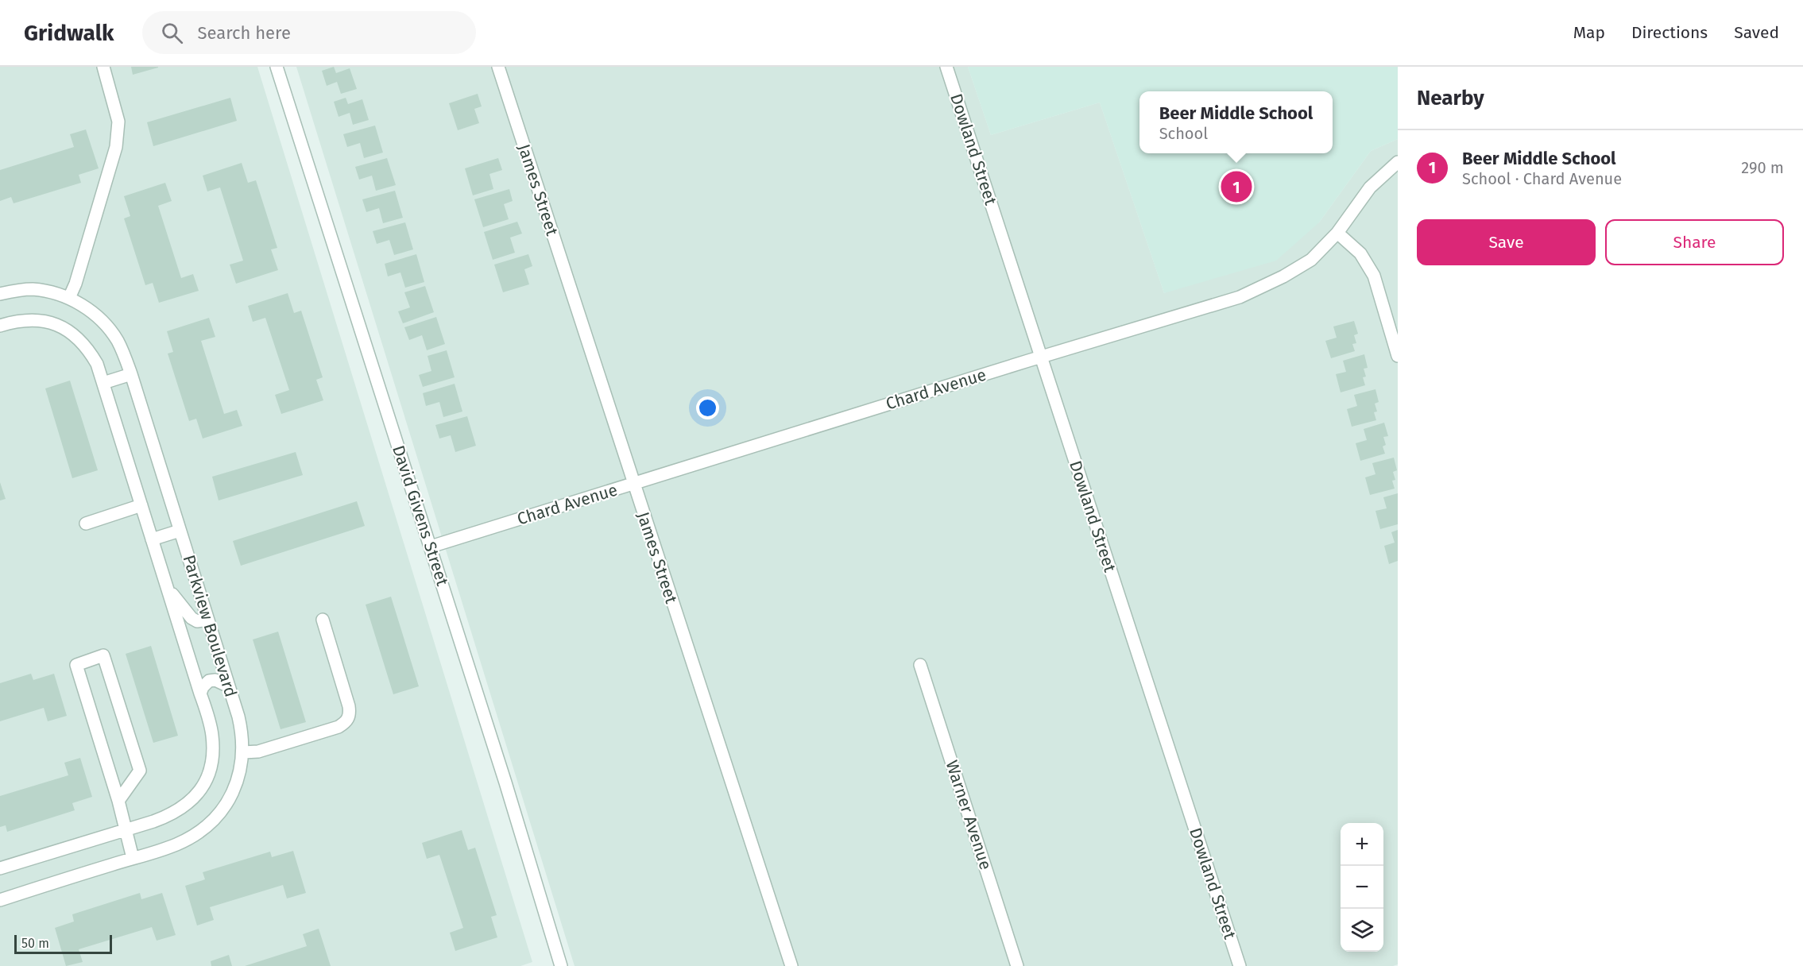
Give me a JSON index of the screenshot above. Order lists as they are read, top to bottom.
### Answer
{
  "streets": {
    "street": [
      "Dowland Street",
      "James Street",
      "Chard Avenue",
      "David Givens Street",
      "Parkview Boulevard",
      "Warner Avenue"
    ]
  },
  "crossings": [
    ["Dowland Street", "Chard Avenue"],
    ["James Street", "Chard Avenue"],
    ["Chard Avenue", "David Givens Street"]
  ],
  "scale_bar": "50 m",
  "page": {
    "header": "Gridwalk",
    "search": "Search here",
    "nav": ["Map", "Directions", "Saved"],
    "heading": "Nearby",
    "popup": ["Beer Middle School", "School"],
    "list": [
      {
        "mark": "1",
        "name": "Beer Middle School",
        "note": "School · Chard Avenue",
        "value": "290 m"
      }
    ],
    "pins": "1",
    "buttons": ["Save", "Share"],
    "map_buttons": ["+", "−"],
    "scale": "50 m"
  }
}
